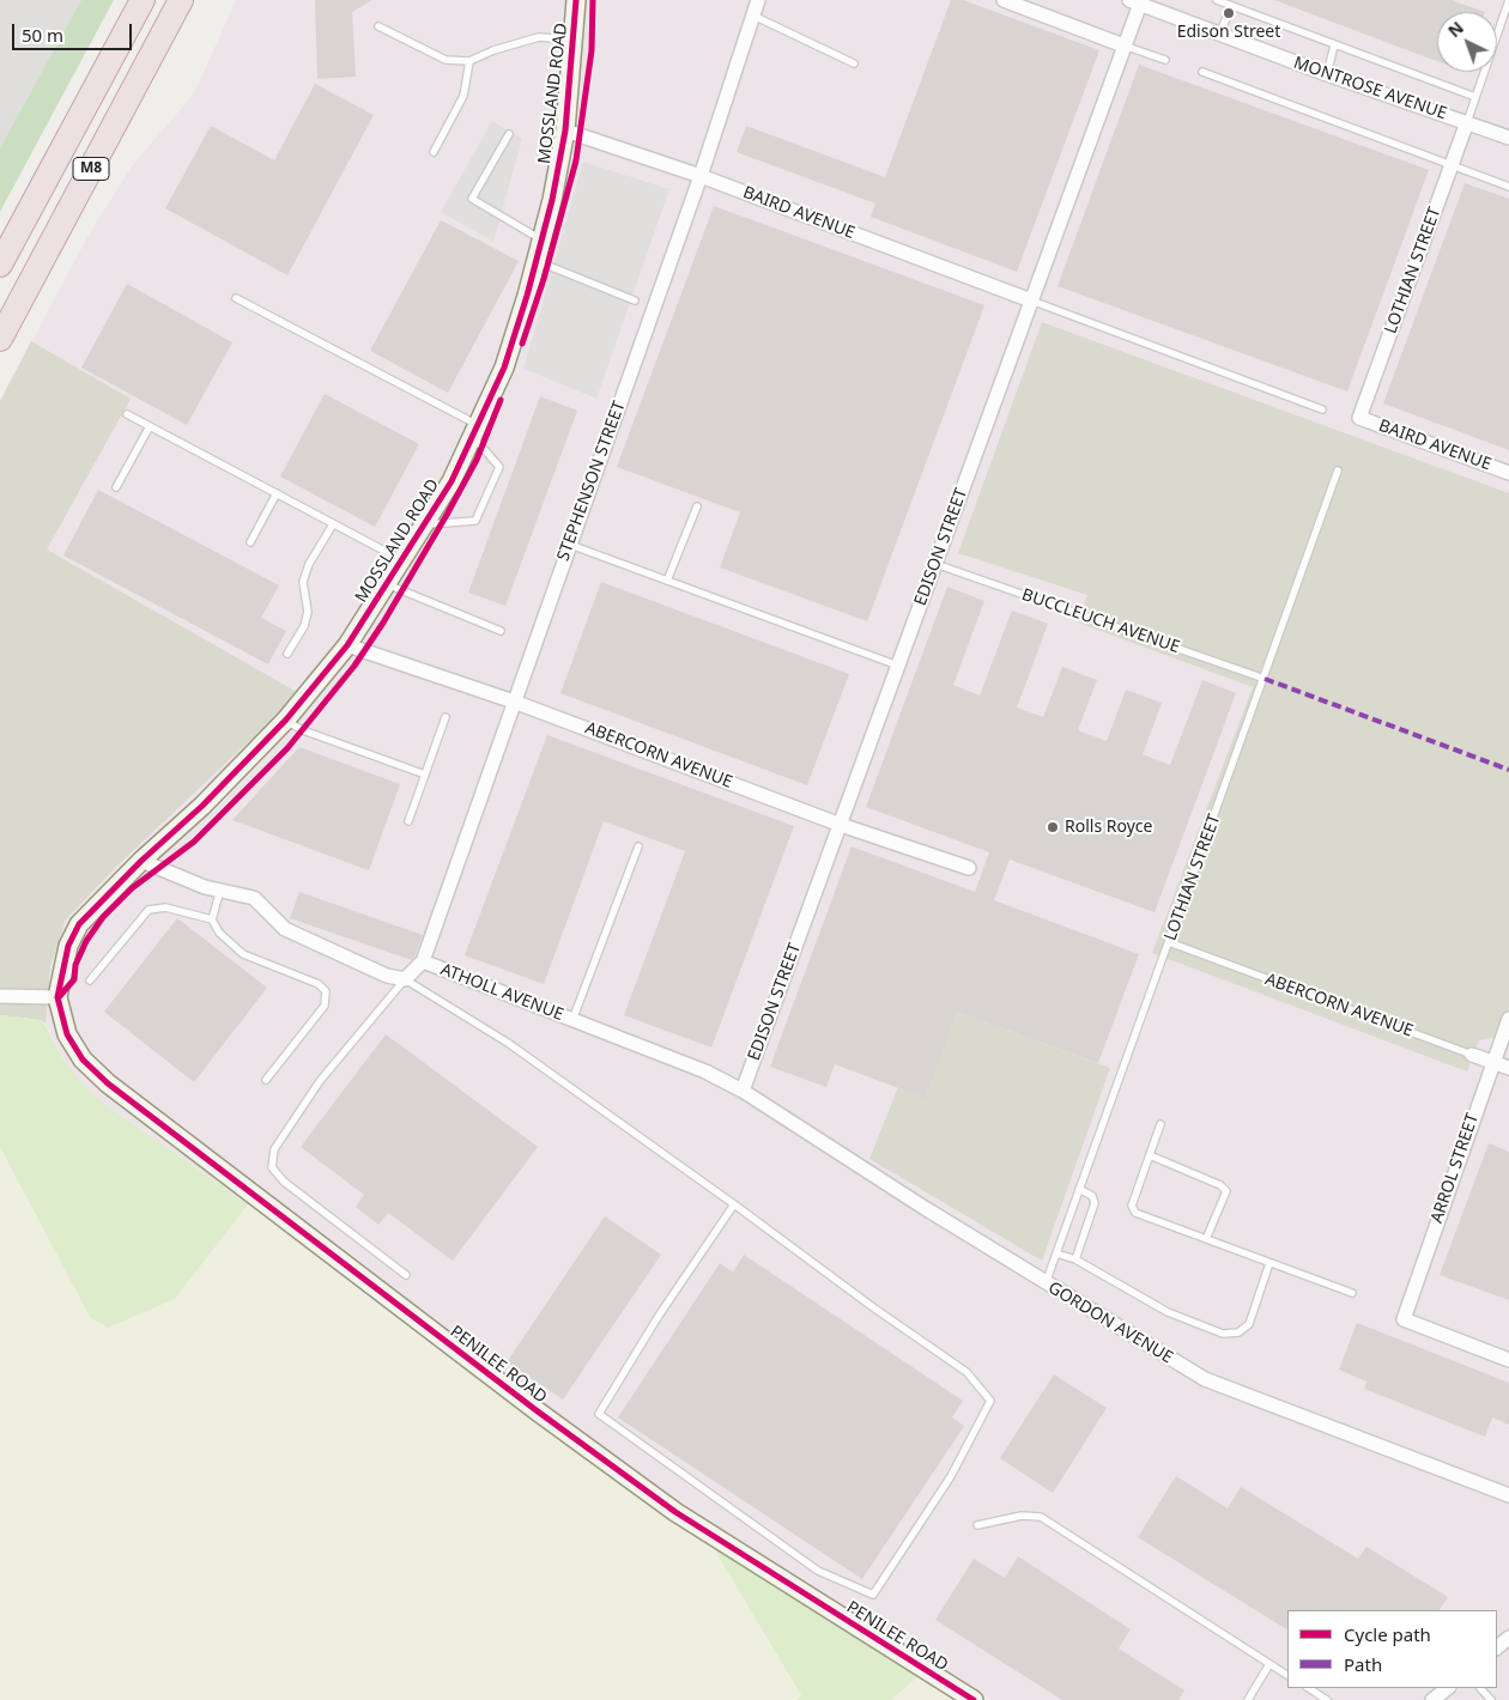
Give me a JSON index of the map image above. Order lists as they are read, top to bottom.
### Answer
{
  "streets": {
    "highway": ["M8"],
    "street": [
      "MONTROSE AVENUE",
      "MOSSLAND ROAD",
      "BAIRD AVENUE",
      "LOTHIAN STREET",
      "STEPHENSON STREET",
      "EDISON STREET",
      "ABERCORN AVENUE",
      "ATHOLL AVENUE",
      "ARROL STREET",
      "GORDON AVENUE",
      "PENILEE ROAD"
    ],
    "lane": ["BUCCLEUCH AVENUE"]
  },
  "crossings": [
    ["MONTROSE AVENUE", "LOTHIAN STREET"],
    ["MONTROSE AVENUE", "EDISON STREET"],
    ["MOSSLAND ROAD", "BAIRD AVENUE"],
    ["MOSSLAND ROAD", "ABERCORN AVENUE"],
    ["MOSSLAND ROAD", "PENILEE ROAD"],
    ["BAIRD AVENUE", "LOTHIAN STREET"],
    ["BAIRD AVENUE", "STEPHENSON STREET"],
    ["BAIRD AVENUE", "EDISON STREET"],
    ["LOTHIAN STREET", "BUCCLEUCH AVENUE"],
    ["LOTHIAN STREET", "ABERCORN AVENUE"],
    ["LOTHIAN STREET", "GORDON AVENUE"],
    ["STEPHENSON STREET", "ABERCORN AVENUE"],
    ["STEPHENSON STREET", "ATHOLL AVENUE"],
    ["EDISON STREET", "BUCCLEUCH AVENUE"],
    ["EDISON STREET", "ABERCORN AVENUE"],
    ["EDISON STREET", "ATHOLL AVENUE"],
    ["EDISON STREET", "GORDON AVENUE"],
    ["ABERCORN AVENUE", "ARROL STREET"],
    ["ATHOLL AVENUE", "GORDON AVENUE"]
  ],
  "places": ["Edison Street", "Rolls Royce"],
  "legend": ["Cycle path", "Path"],
  "scale_bar": "50 m",
  "north": "top left"
}
